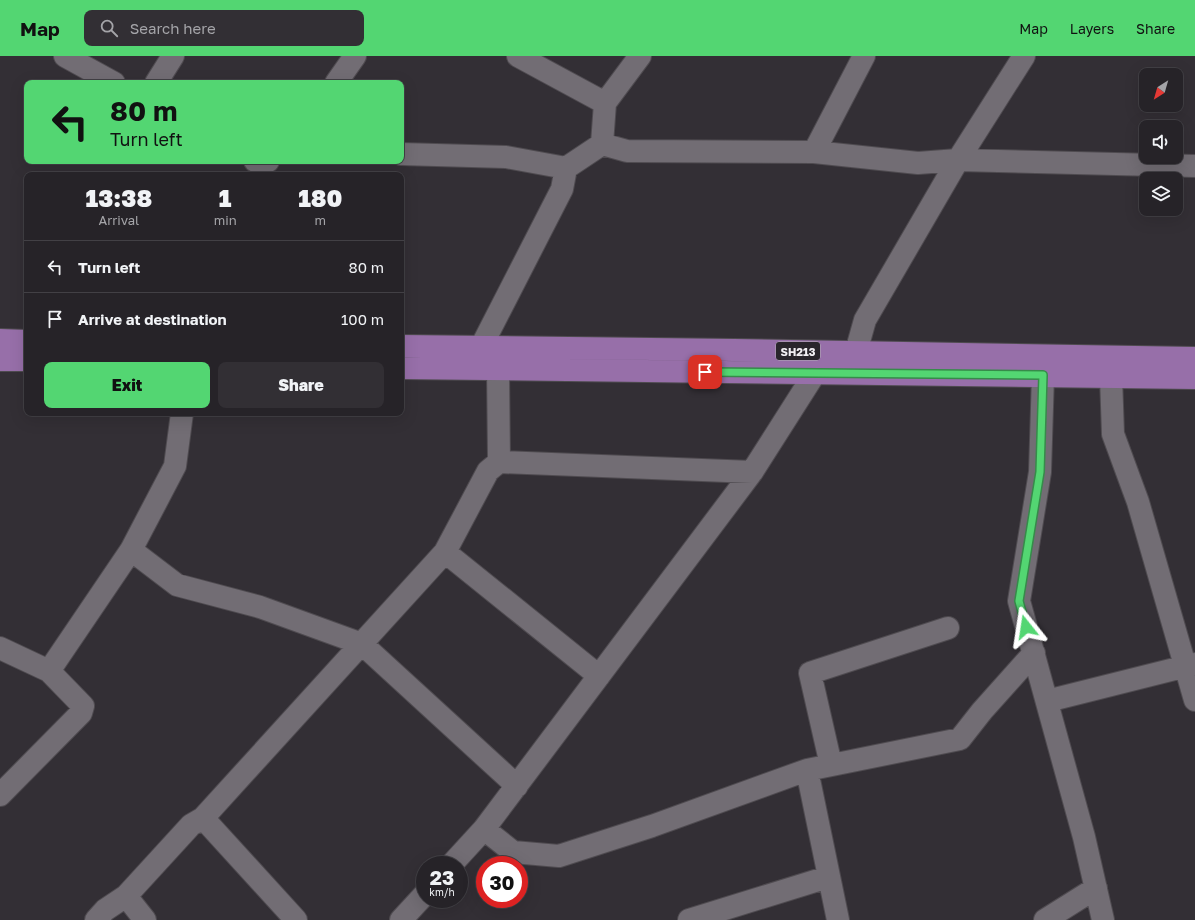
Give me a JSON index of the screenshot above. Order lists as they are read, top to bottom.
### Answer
{
  "streets": {
    "main road": ["SH213"]
  },
  "north": "bottom left",
  "page": {
    "header": "Map",
    "search": "Search here",
    "nav": ["Map", "Layers", "Share"],
    "turn": ["80 m", "Turn left"],
    "eta": [
      "13:38",
      "Arrival",
      "1",
      "min",
      "180",
      "m"
    ],
    "list": [
      {
        "name": "Turn left",
        "value": "80 m"
      },
      {
        "name": "Arrive at destination",
        "value": "100 m"
      }
    ],
    "buttons": ["Exit", "Share"],
    "speed": "23 km/h",
    "limit": "30"
  }
}
